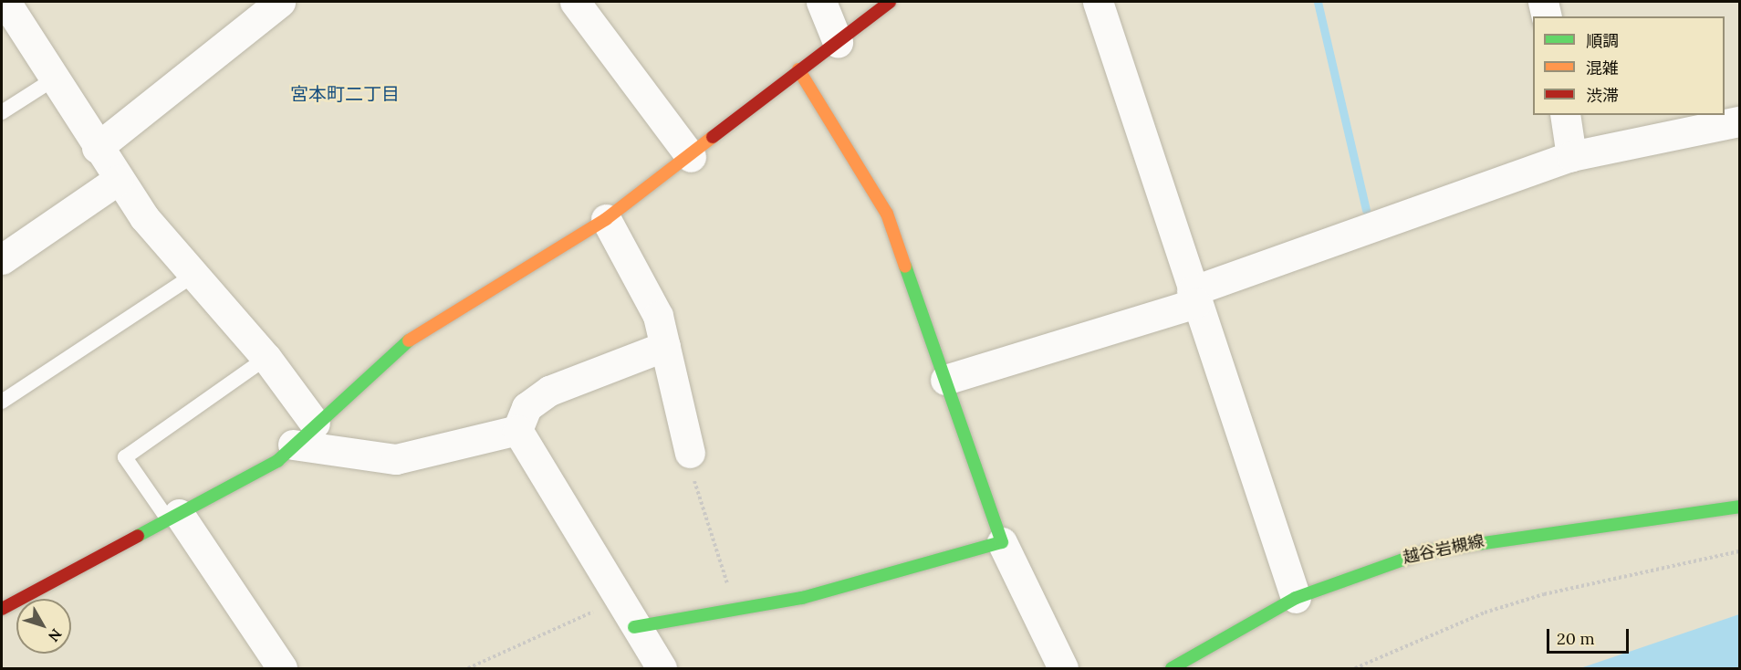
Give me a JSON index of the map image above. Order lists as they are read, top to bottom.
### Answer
{
  "streets": {
    "street": ["越谷岩槻線"]
  },
  "districts": ["宮本町二丁目"],
  "legend": ["順調", "混雑", "渋滞"],
  "scale_bar": "20 m",
  "north": "bottom right"
}
